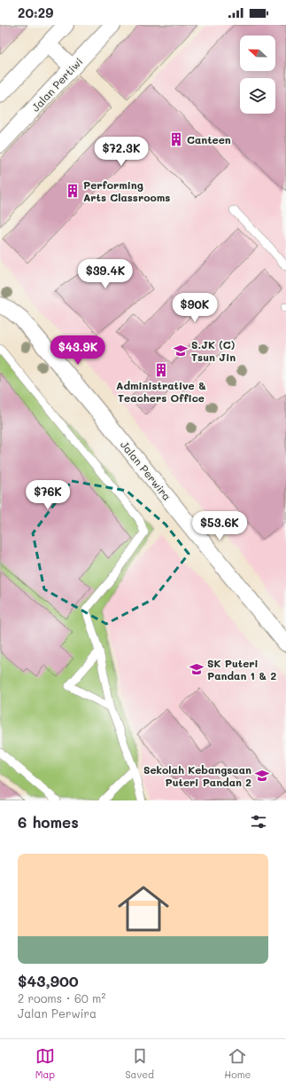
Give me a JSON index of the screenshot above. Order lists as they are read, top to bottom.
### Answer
{
  "streets": {
    "street": ["Jalan Pertiwi", "Jalan Perwira"]
  },
  "places": {
    "building": ["Canteen", "Performing Arts Classrooms", "Administrative & Teachers Office"],
    "school or university": ["S.JK (C) Tsun Jin", "SK Puteri Pandan 1 & 2", "Sekolah Kebangsaan Puteri Pandan 2"]
  },
  "north": "left",
  "page": {
    "status": "20:29",
    "price": [
      "$72.3K",
      "$39.4K",
      "$90K",
      "$43.9K",
      "$76K",
      "$53.6K"
    ],
    "heading": "6 homes",
    "list": [
      {
        "name": "$43,900",
        "note": "2 rooms · 60 m² · Jalan Perwira"
      }
    ],
    "tabs": ["Map", "Saved", "Home"]
  }
}
